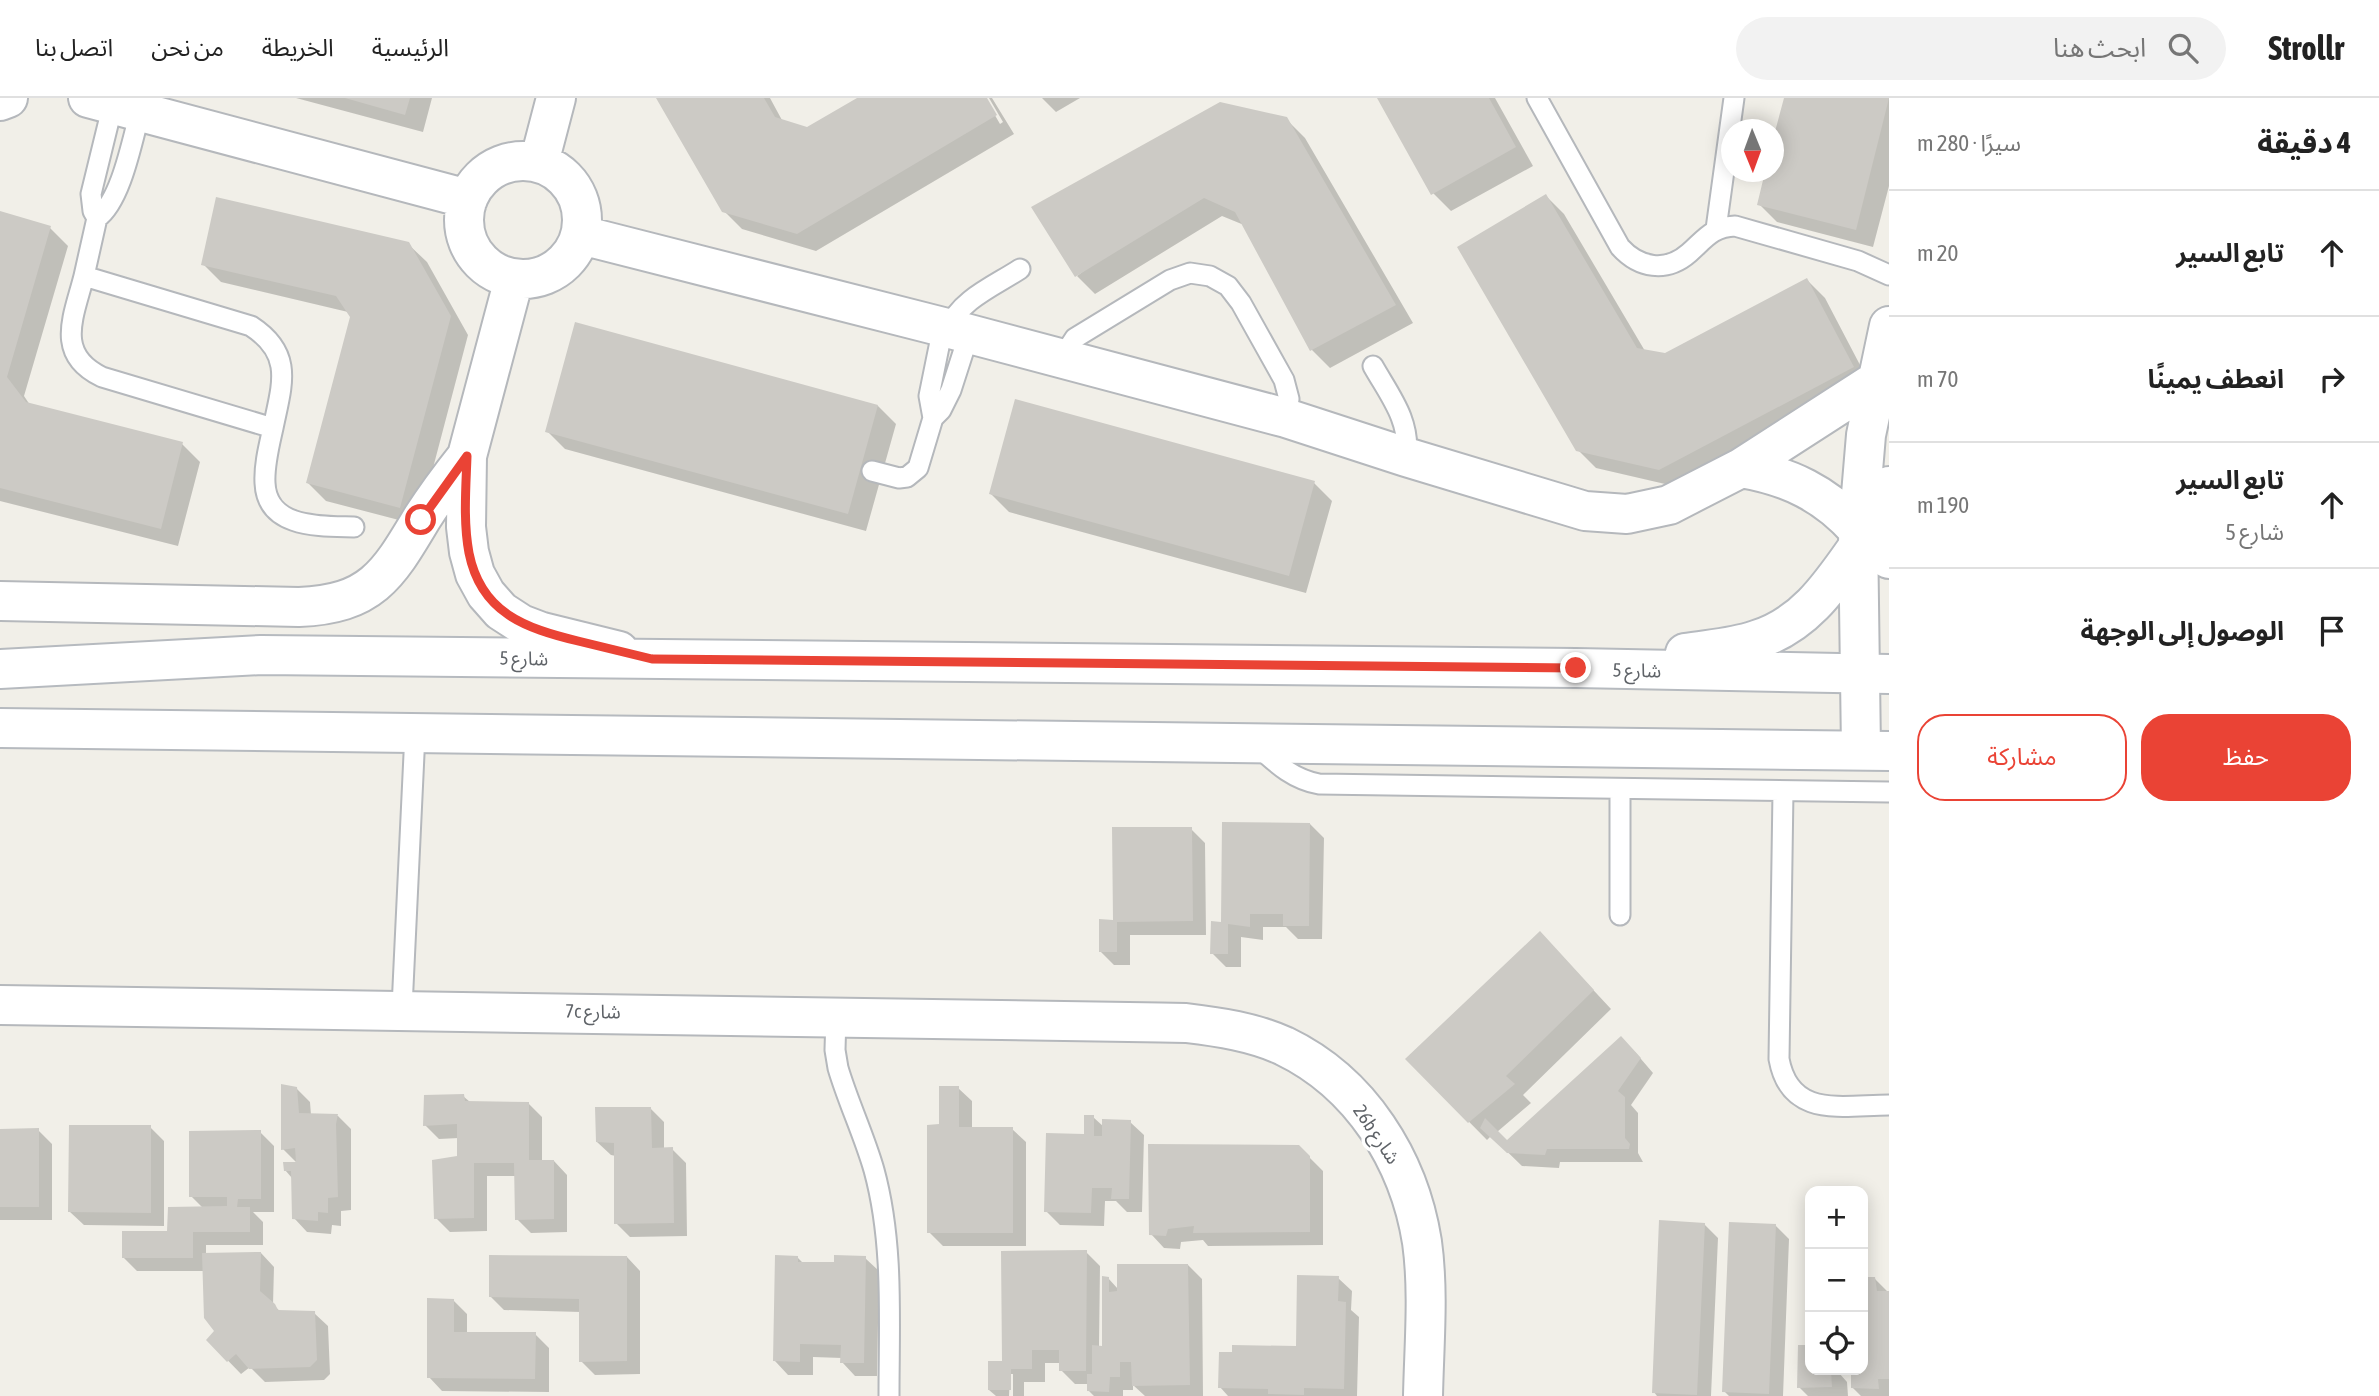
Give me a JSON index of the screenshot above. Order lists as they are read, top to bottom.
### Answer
{
  "streets": {
    "street": ["شارع 5", "7c شارع", "26b شارع"]
  },
  "crossings": [
    ["7c شارع", "26b شارع"]
  ],
  "north": "bottom",
  "page": {
    "header": "Strollr",
    "search": "ابحث هنا",
    "nav": [
      "الرئيسية",
      "الخريطة",
      "من نحن",
      "اتصل بنا"
    ],
    "heading": ["4 دقيقة", "سيرًا · 280 m"],
    "list": [
      ["تابع السير", "20 m"],
      ["انعطف يمينًا", "70 m"],
      ["تابع السير", "شارع 5", "190 m"],
      "الوصول إلى الوجهة"
    ],
    "buttons": ["حفظ", "مشاركة"],
    "map_buttons": ["+", "−"]
  }
}
